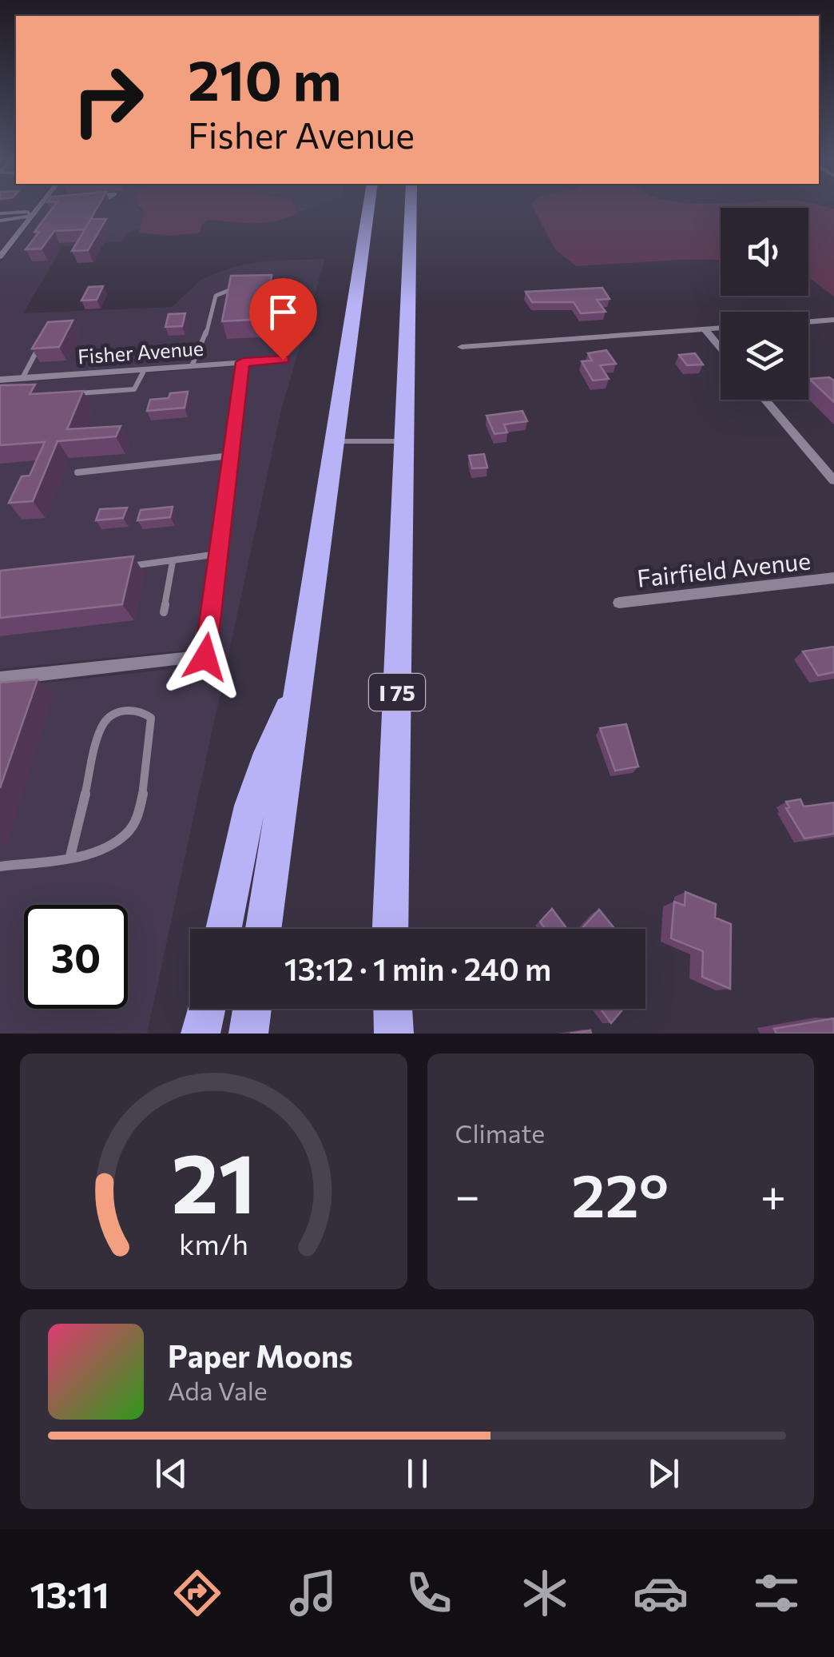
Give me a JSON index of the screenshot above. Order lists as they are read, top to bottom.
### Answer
{
  "streets": {
    "highway": ["I 75"],
    "street": ["Fisher Avenue", "Fairfield Avenue"]
  },
  "page": {
    "turn": ["210 m", "Fisher Avenue"],
    "limit": "30",
    "trip": "13:12 · 1 min · 240 m",
    "tile": "Climate",
    "heat": ["−", "22°", "+"],
    "song": ["Paper Moons", "Ada Vale"],
    "tabs": "13:11",
    "gauge": ["21", "km/h"]
  }
}
